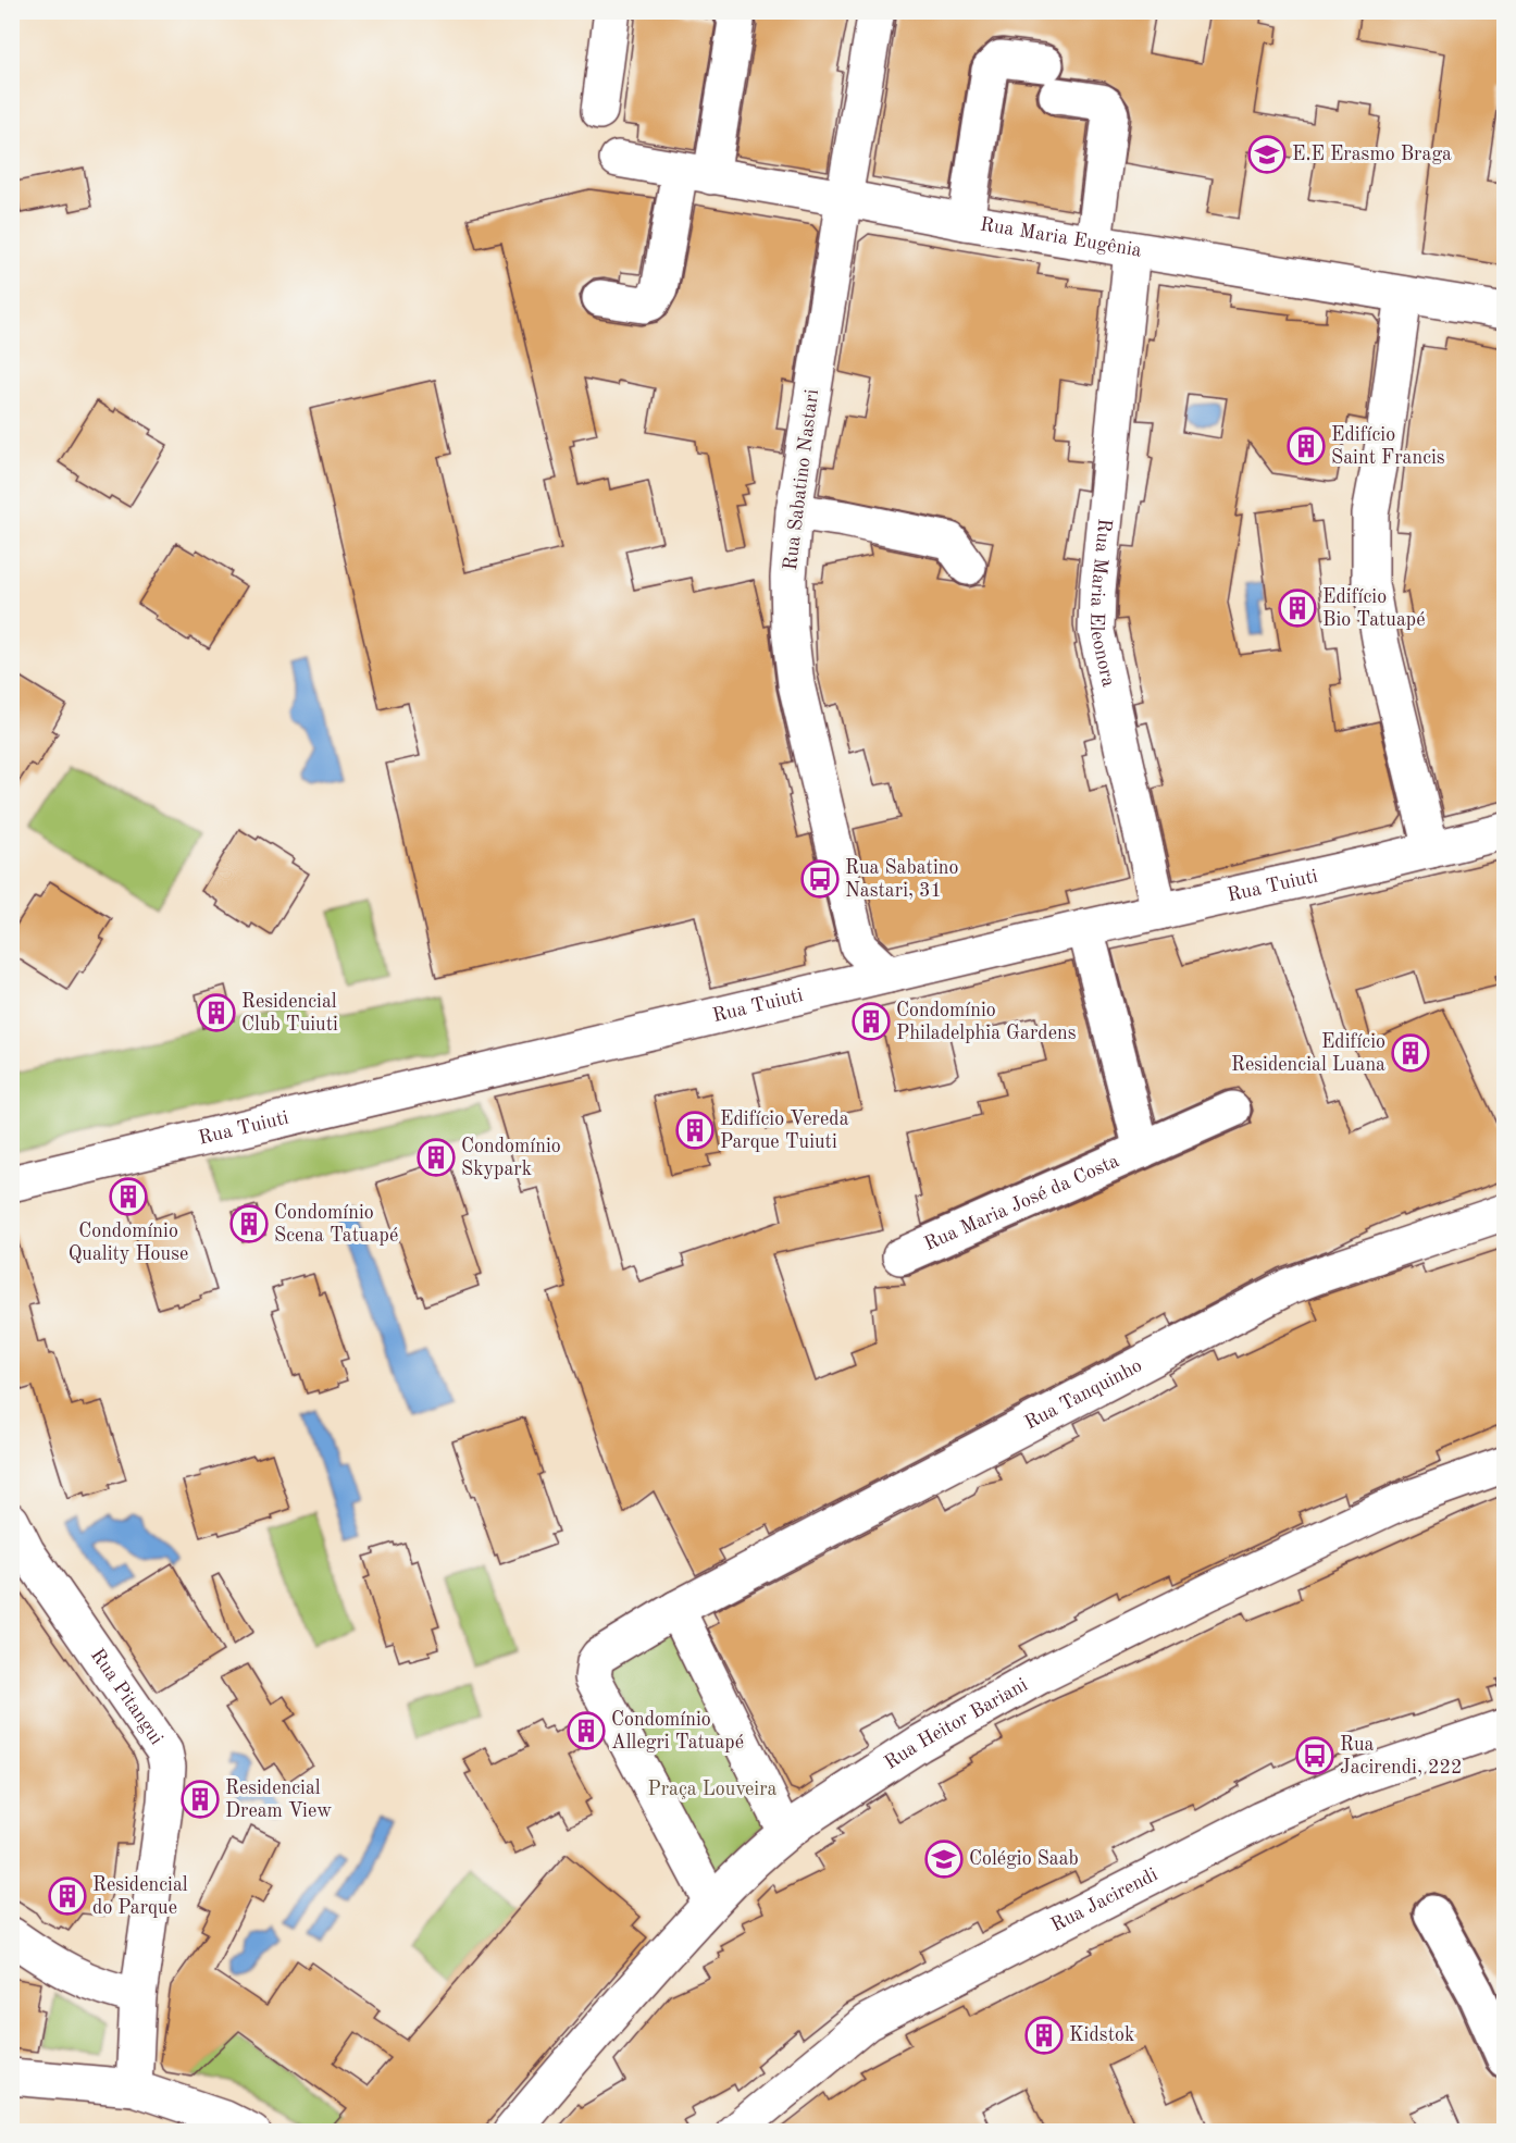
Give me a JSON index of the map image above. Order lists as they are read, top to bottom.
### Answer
{
  "streets": {
    "street": [
      "Rua Maria Eugênia",
      "Rua Sabatino Nastari",
      "Rua Maria Eleonora",
      "Rua Tuiuti",
      "Rua Maria José da Costa",
      "Rua Tanquinho",
      "Rua Pitangui",
      "Rua Heitor Bariani",
      "Rua Jacirendi"
    ]
  },
  "crossings": [
    ["Rua Maria Eugênia", "Rua Sabatino Nastari"],
    ["Rua Maria Eugênia", "Rua Maria Eleonora"],
    ["Rua Maria Eleonora", "Rua Tuiuti"],
    ["Rua Tuiuti", "Rua Maria José da Costa"]
  ],
  "parks": ["Praça Louveira"],
  "places": {
    "school or university": ["E.E Erasmo Braga", "Colégio Saab"],
    "building": [
      "Edifício Saint Francis",
      "Edifício Bio Tatuapé",
      "Residencial Club Tuiuti",
      "Condomínio Philadelphia Gardens",
      "Edifício Residencial Luana",
      "Edifício Vereda Parque Tuiuti",
      "Condomínio Skypark",
      "Condomínio Quality House",
      "Condomínio Scena Tatuapé",
      "Condomínio Allegri Tatuapé",
      "Residencial Dream View",
      "Residencial do Parque",
      "Kidstok"
    ],
    "bus stop": ["Rua Sabatino Nastari, 31", "Rua Jacirendi, 222"]
  }
}
